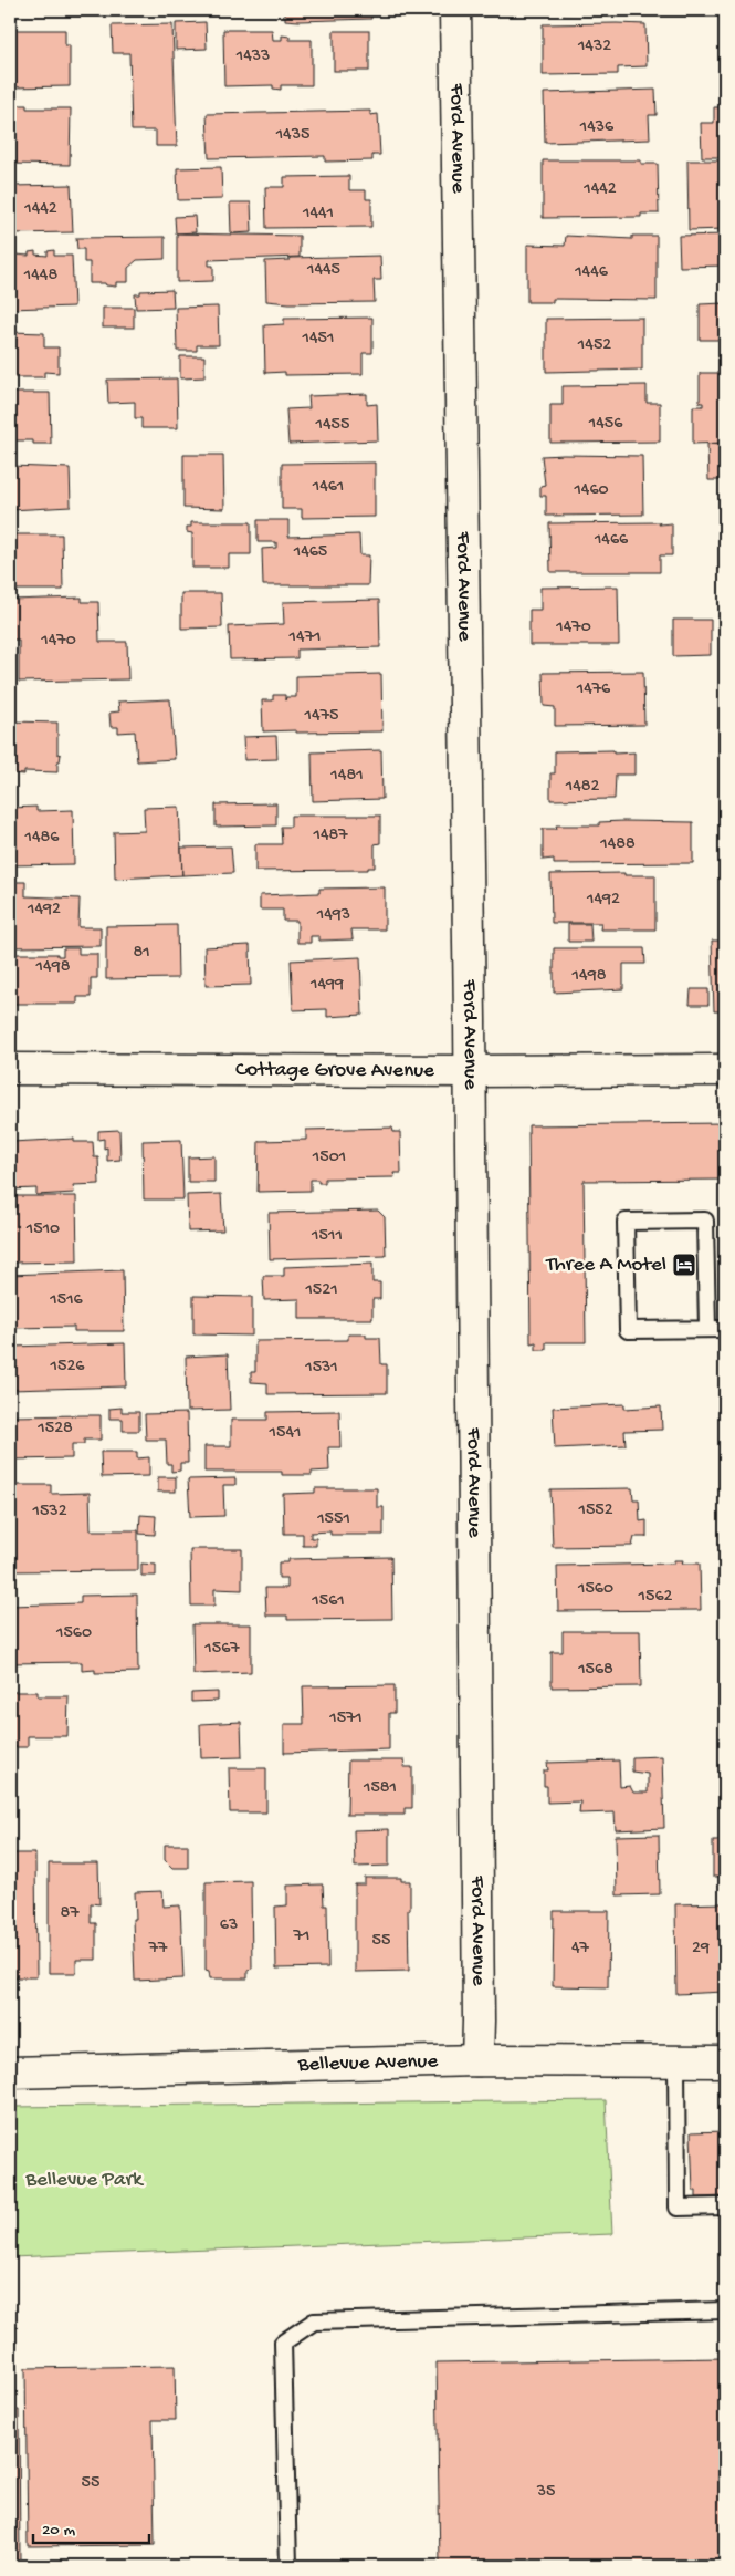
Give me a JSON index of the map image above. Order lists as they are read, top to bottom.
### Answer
{
  "streets": {
    "street": ["Ford Avenue", "Cottage Grove Avenue", "Bellevue Avenue"]
  },
  "crossings": [
    ["Ford Avenue", "Cottage Grove Avenue"],
    ["Ford Avenue", "Bellevue Avenue"]
  ],
  "parks": ["Bellevue Park"],
  "places": {
    "hotel": ["Three A Motel"]
  },
  "house_numbers": [
    "1432",
    "1433",
    "1436",
    "1435",
    "1442",
    "1442",
    "1441",
    "1445",
    "1446",
    "1448",
    "1451",
    "1452",
    "1456",
    "1455",
    "1461",
    "1460",
    "1466",
    "1465",
    "1470",
    "1471",
    "1470",
    "1476",
    "1475",
    "1481",
    "1482",
    "1487",
    "1486",
    "1488",
    "1492",
    "1492",
    "1493",
    "81",
    "1498",
    "1498",
    "1499",
    "1501",
    "1510",
    "1511",
    "1521",
    "1516",
    "1526",
    "1531",
    "1528",
    "1541",
    "1552",
    "1532",
    "1551",
    "1560",
    "1562",
    "1561",
    "1560",
    "1567",
    "1568",
    "1571",
    "1581",
    "87",
    "63",
    "71",
    "55",
    "77",
    "47",
    "29",
    "55",
    "35"
  ],
  "scale_bar": "20 m"
}
